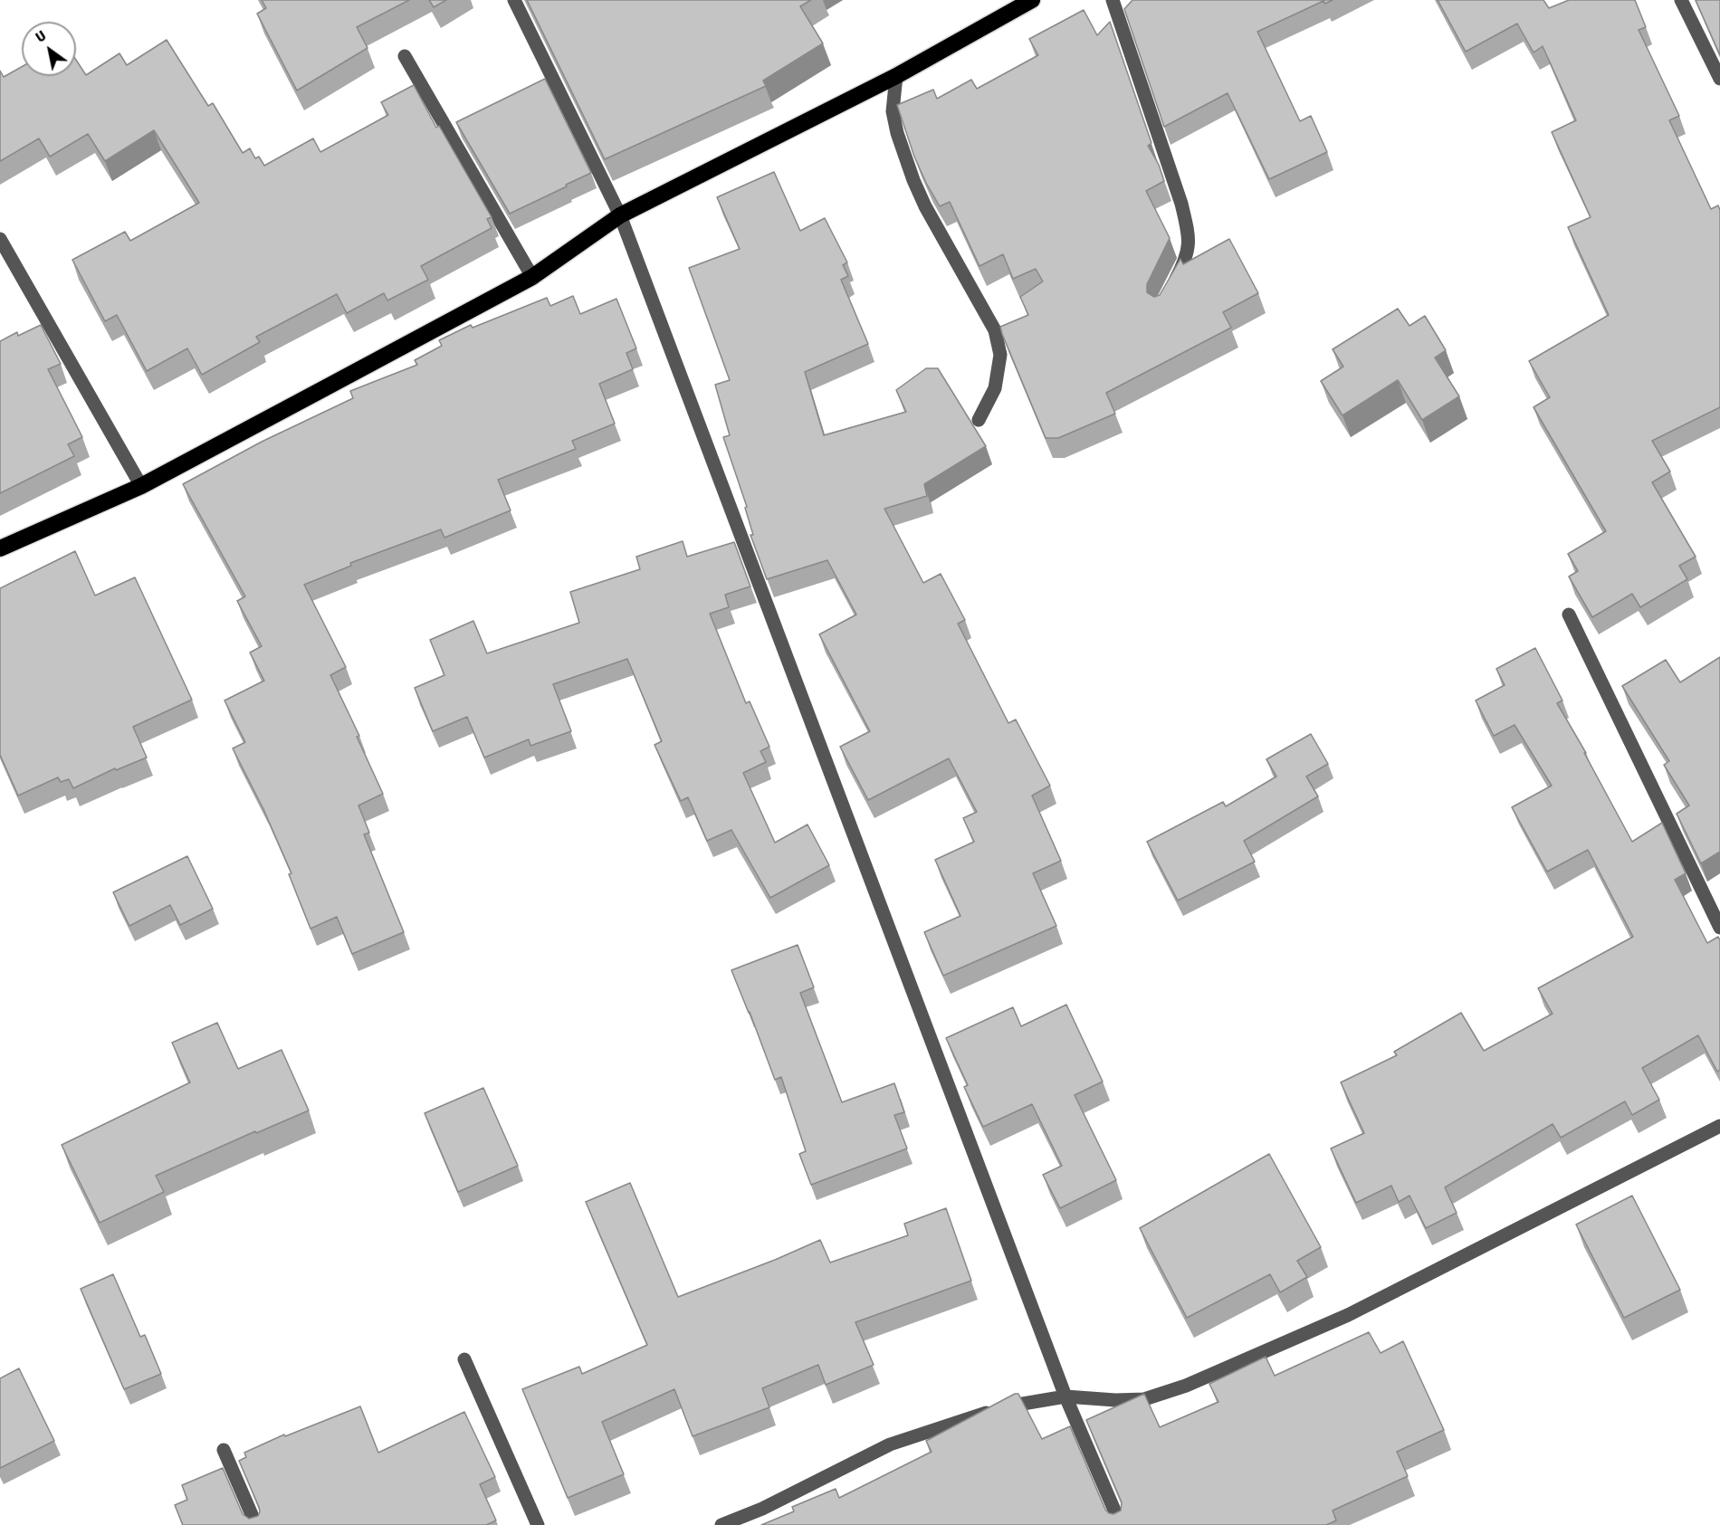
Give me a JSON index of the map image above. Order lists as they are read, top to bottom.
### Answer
{
  "north": "top left"
}
